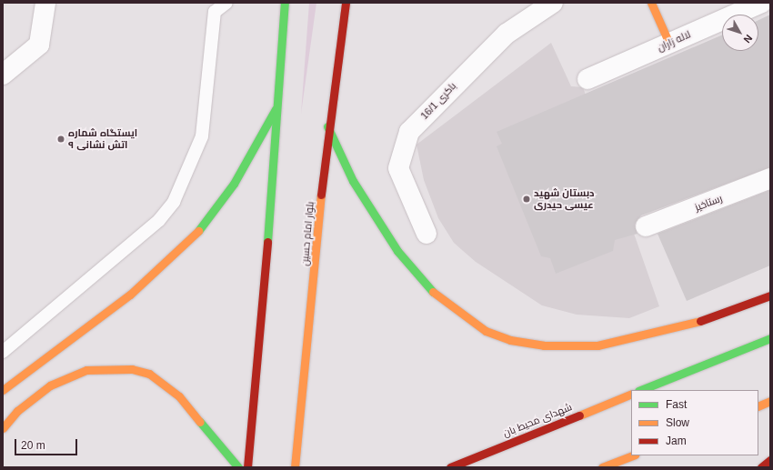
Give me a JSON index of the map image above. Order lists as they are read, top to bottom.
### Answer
{
  "streets": {
    "main road": ["بلوار امام حسین", "شهدای محیط بان"],
    "street": ["لاله زاران", "باکری 16/1", "رستاخیز"]
  },
  "places": ["ایستگاه شماره ۹ اتش نشانی", "دبستان شهید عیسی حیدری"],
  "legend": ["Fast", "Slow", "Jam"],
  "scale_bar": "20 m",
  "north": "bottom right"
}
